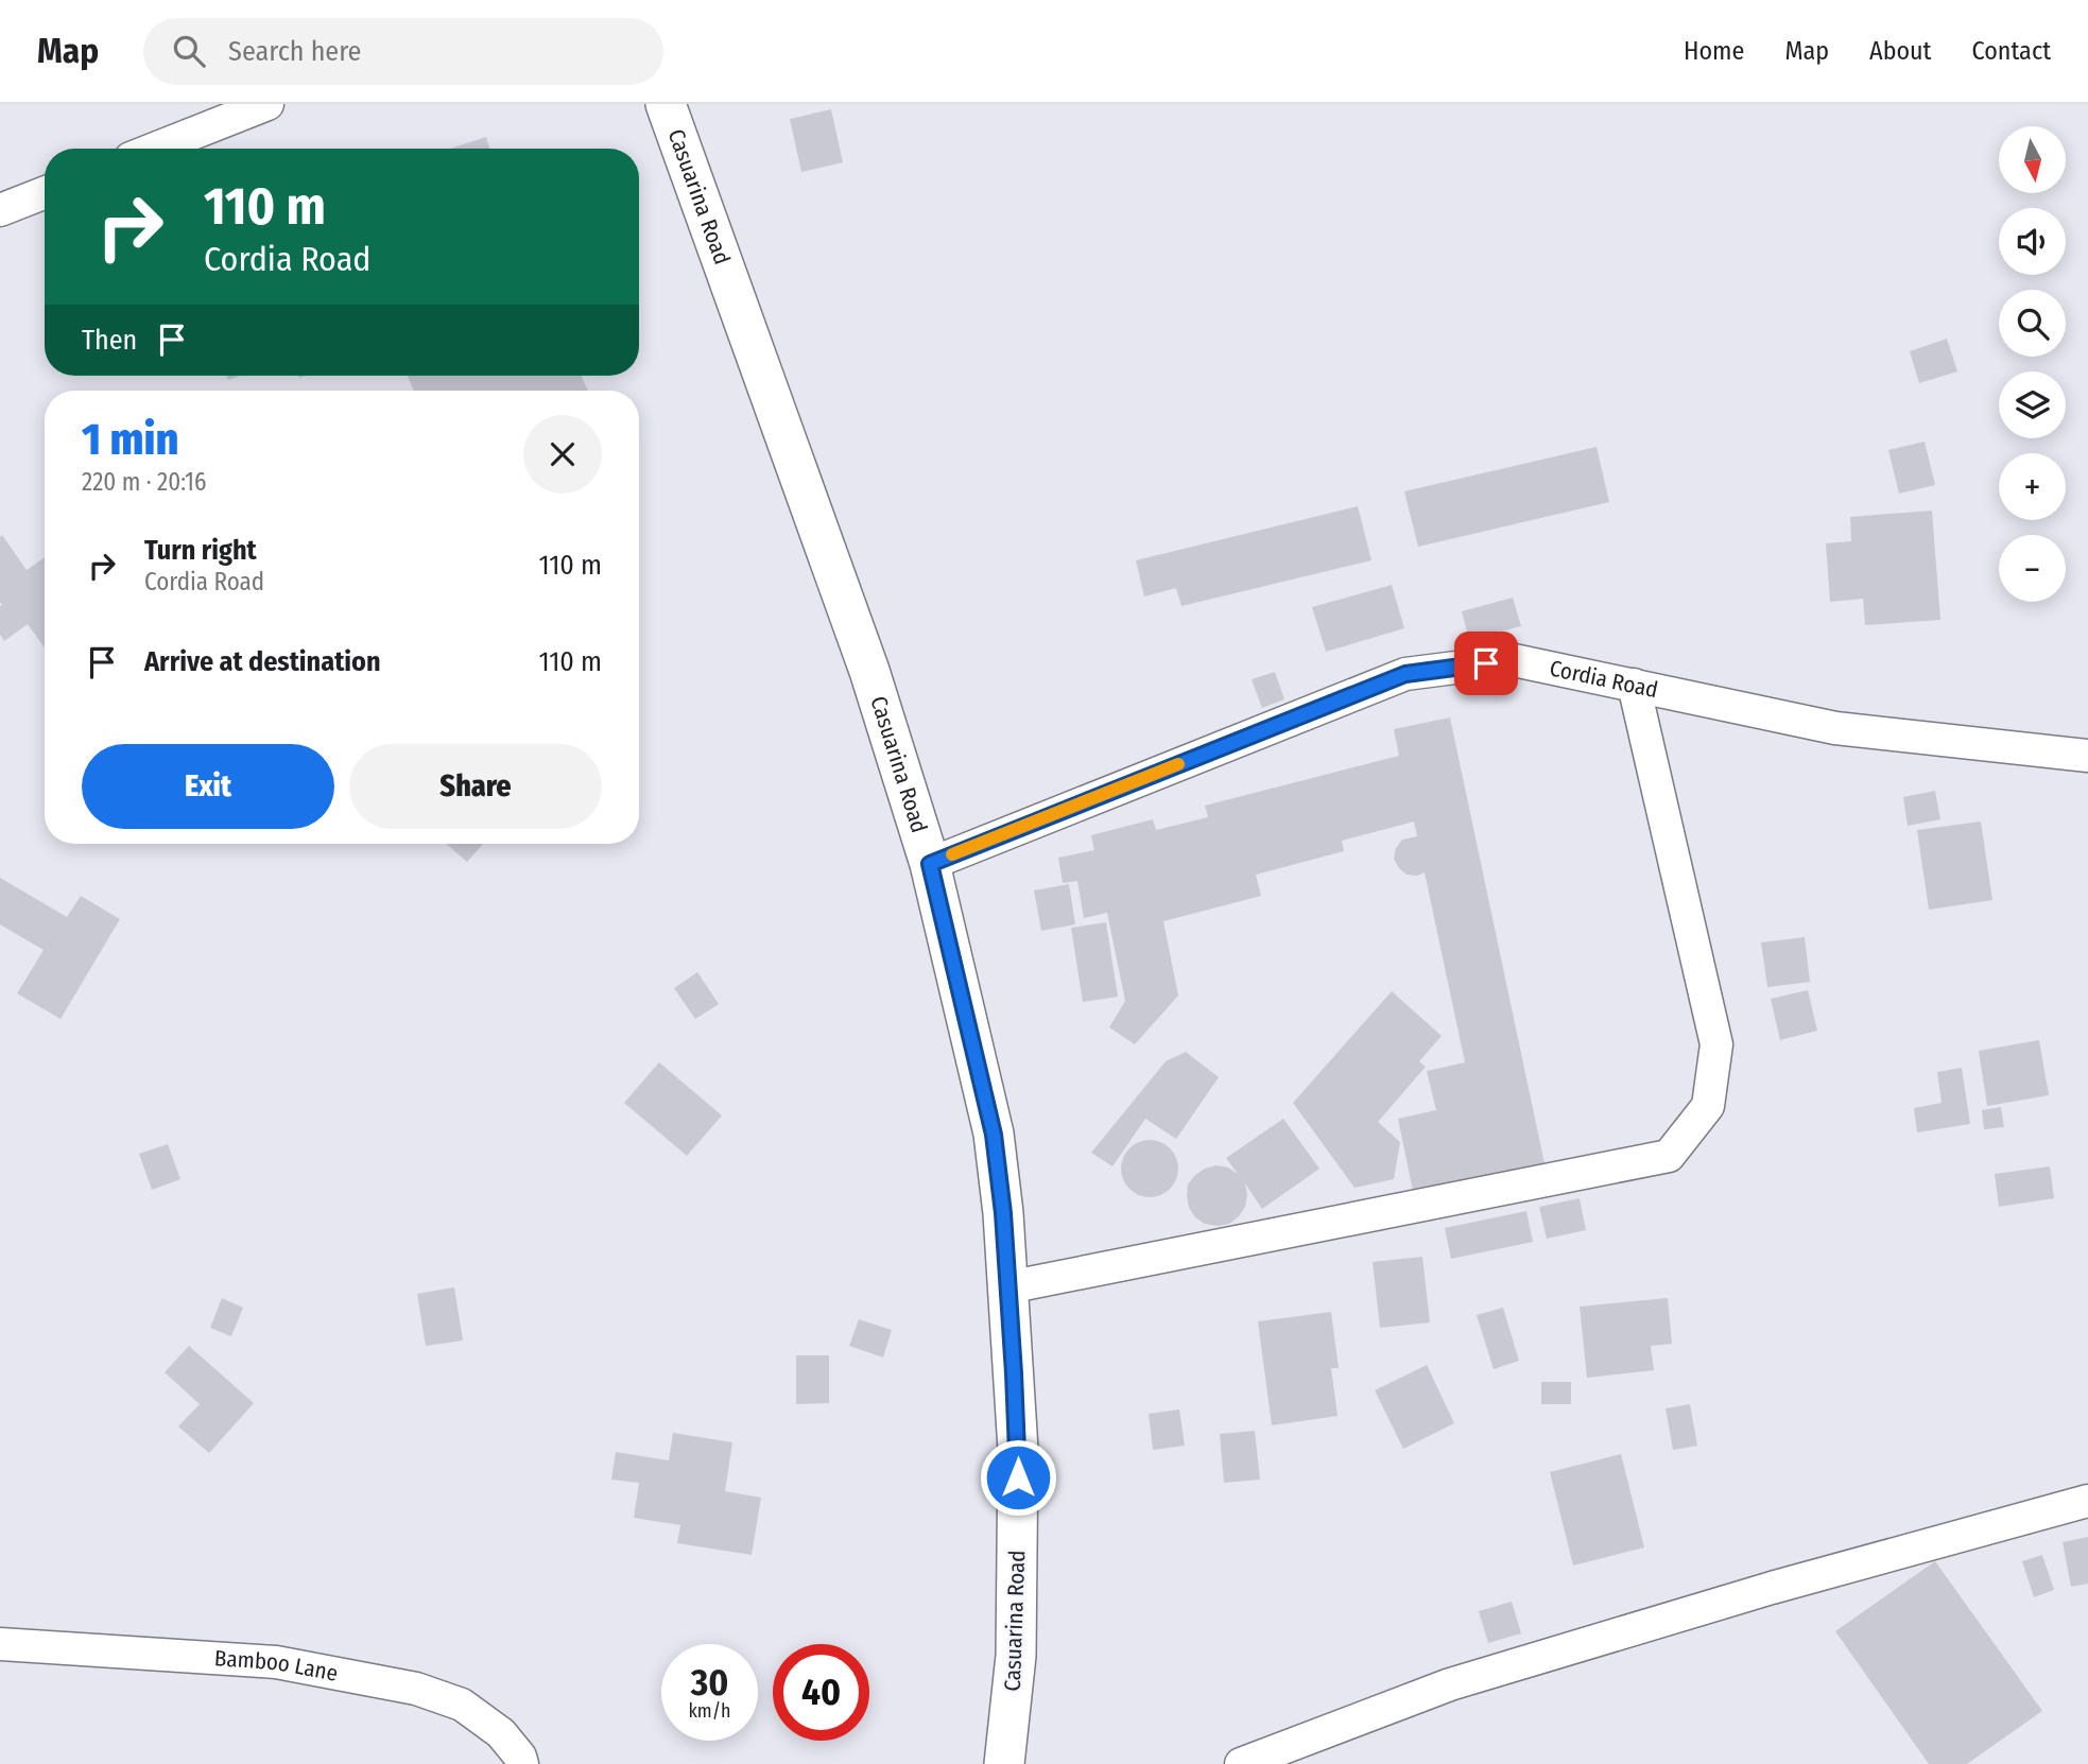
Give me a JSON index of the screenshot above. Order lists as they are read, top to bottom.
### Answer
{
  "streets": {
    "street": ["Casuarina Road", "Cordia Road", "Bamboo Lane"]
  },
  "crossings": [
    ["Casuarina Road", "Cordia Road"]
  ],
  "north": "bottom",
  "page": {
    "header": "Map",
    "search": "Search here",
    "nav": [
      "Home",
      "Map",
      "About",
      "Contact"
    ],
    "map_buttons": ["+", "−"],
    "turn": ["110 m", "Cordia Road"],
    "then": "Then",
    "heading": ["1 min", "220 m · 20:16"],
    "list": [
      {
        "name": "Turn right",
        "note": "Cordia Road",
        "value": "110 m"
      },
      {
        "name": "Arrive at destination",
        "value": "110 m"
      }
    ],
    "buttons": ["Exit", "Share"],
    "speed": "30 km/h",
    "limit": "40"
  }
}
